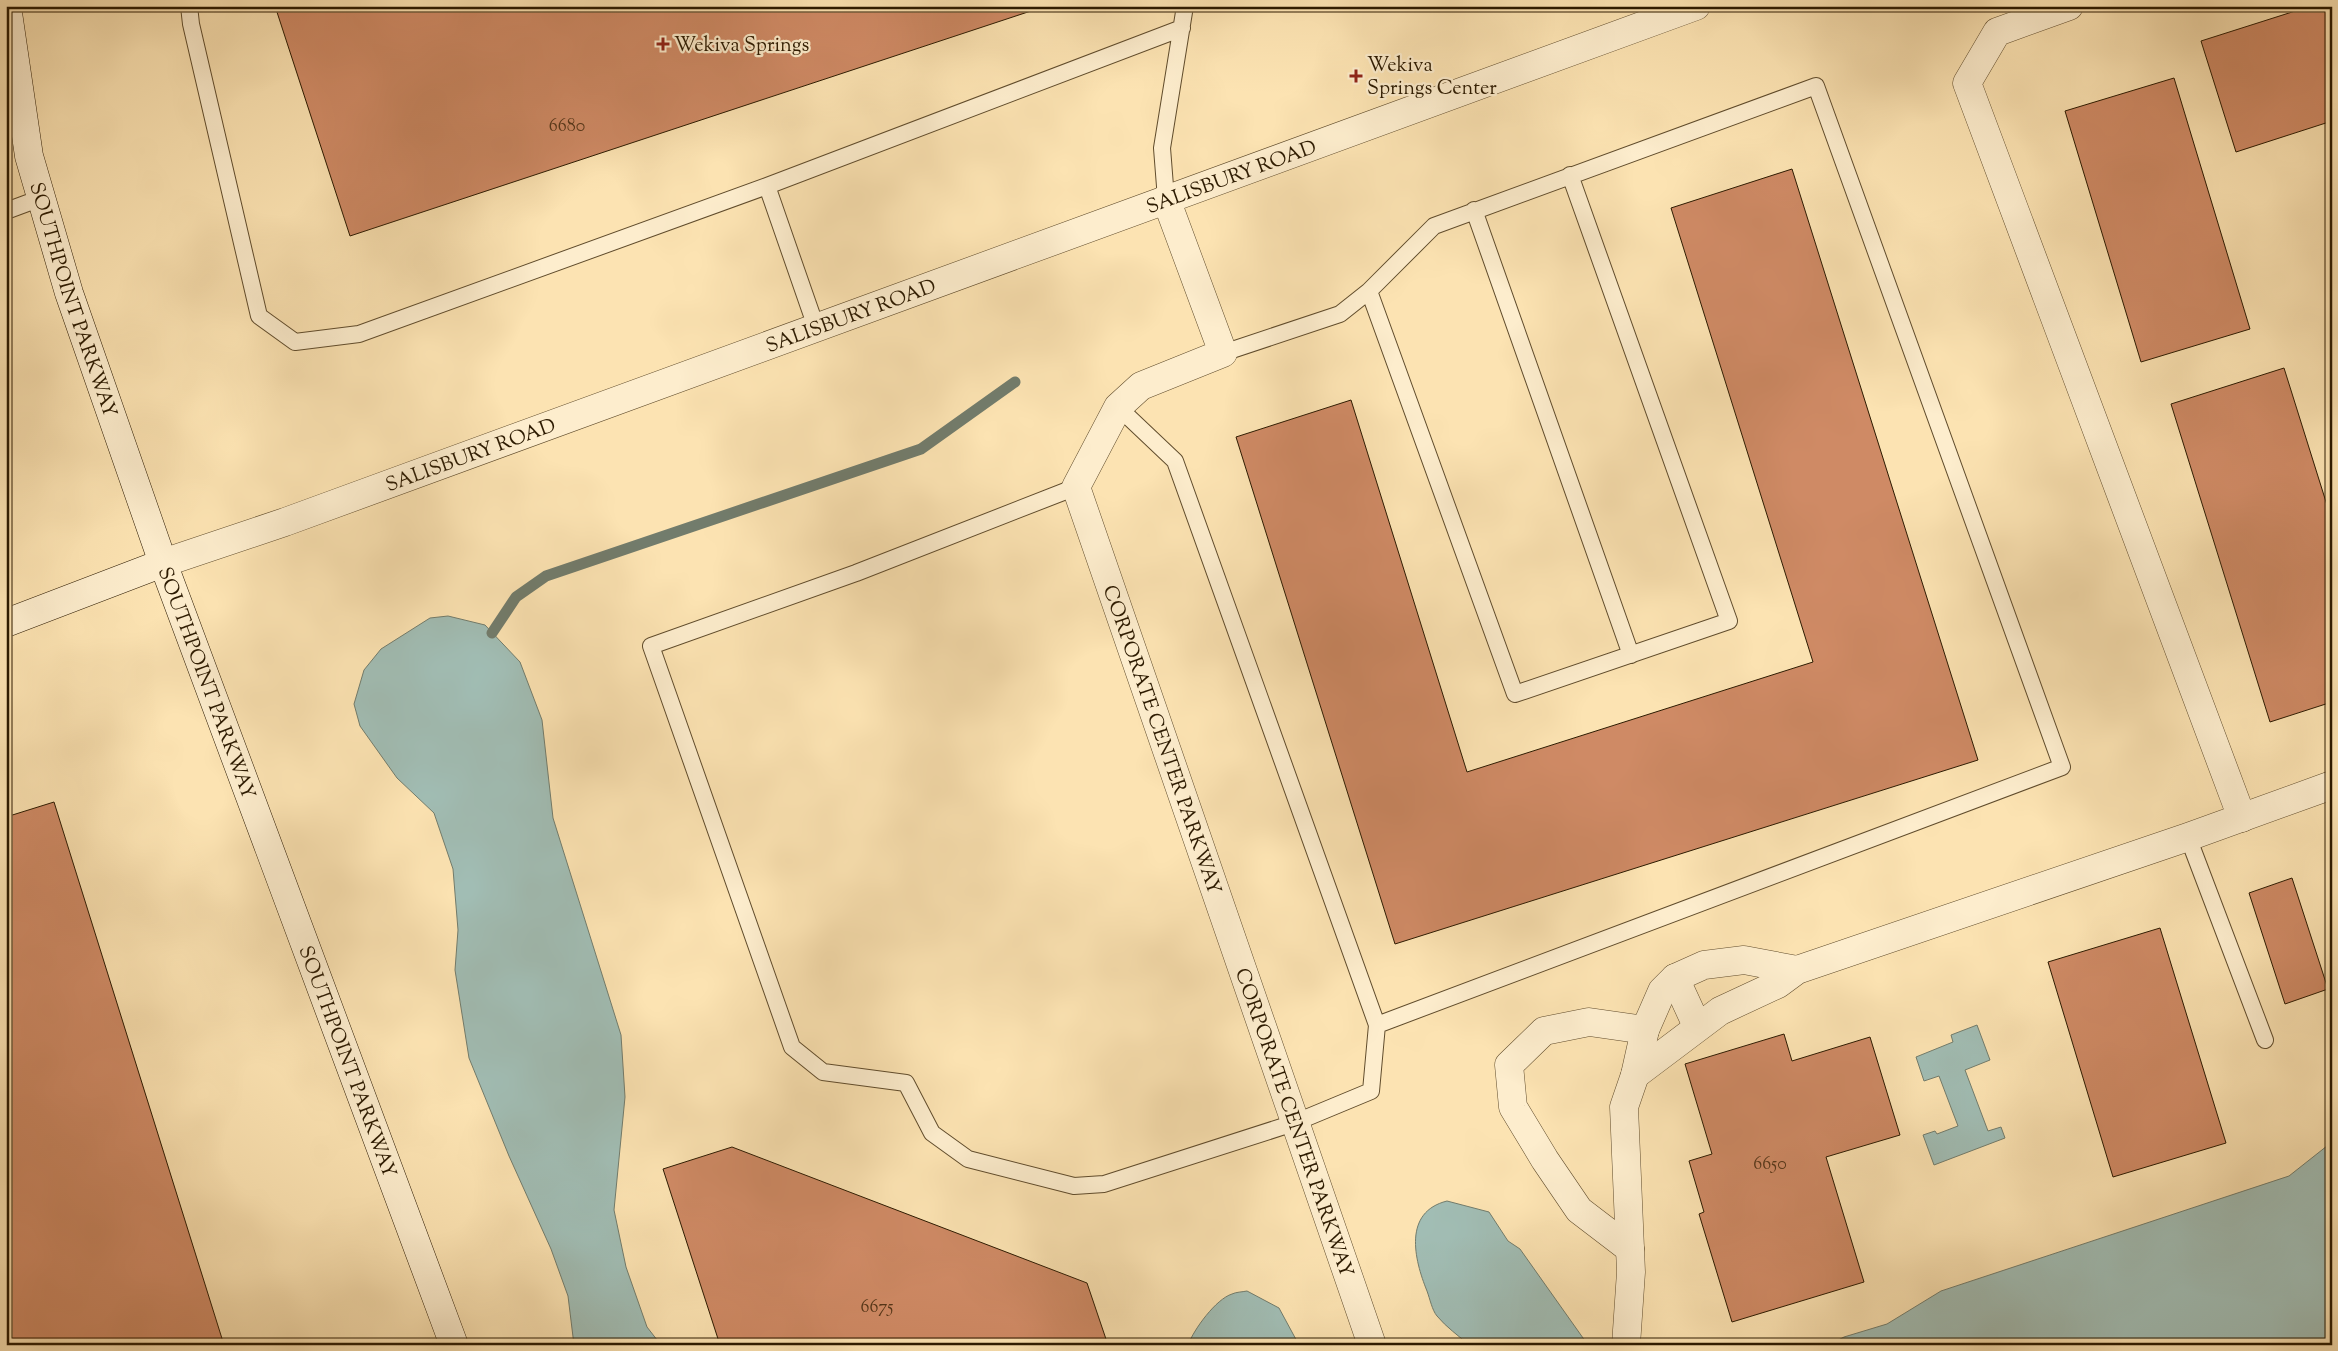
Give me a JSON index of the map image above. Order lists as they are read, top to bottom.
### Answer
{
  "streets": {
    "street": ["SALISBURY ROAD", "SOUTHPOINT PARKWAY", "CORPORATE CENTER PARKWAY"]
  },
  "crossings": [
    ["SALISBURY ROAD", "SOUTHPOINT PARKWAY"]
  ],
  "places": {
    "health": ["Wekiva Springs", "Wekiva Springs Center"]
  },
  "house_numbers": ["6680", "6650", "6675"]
}
